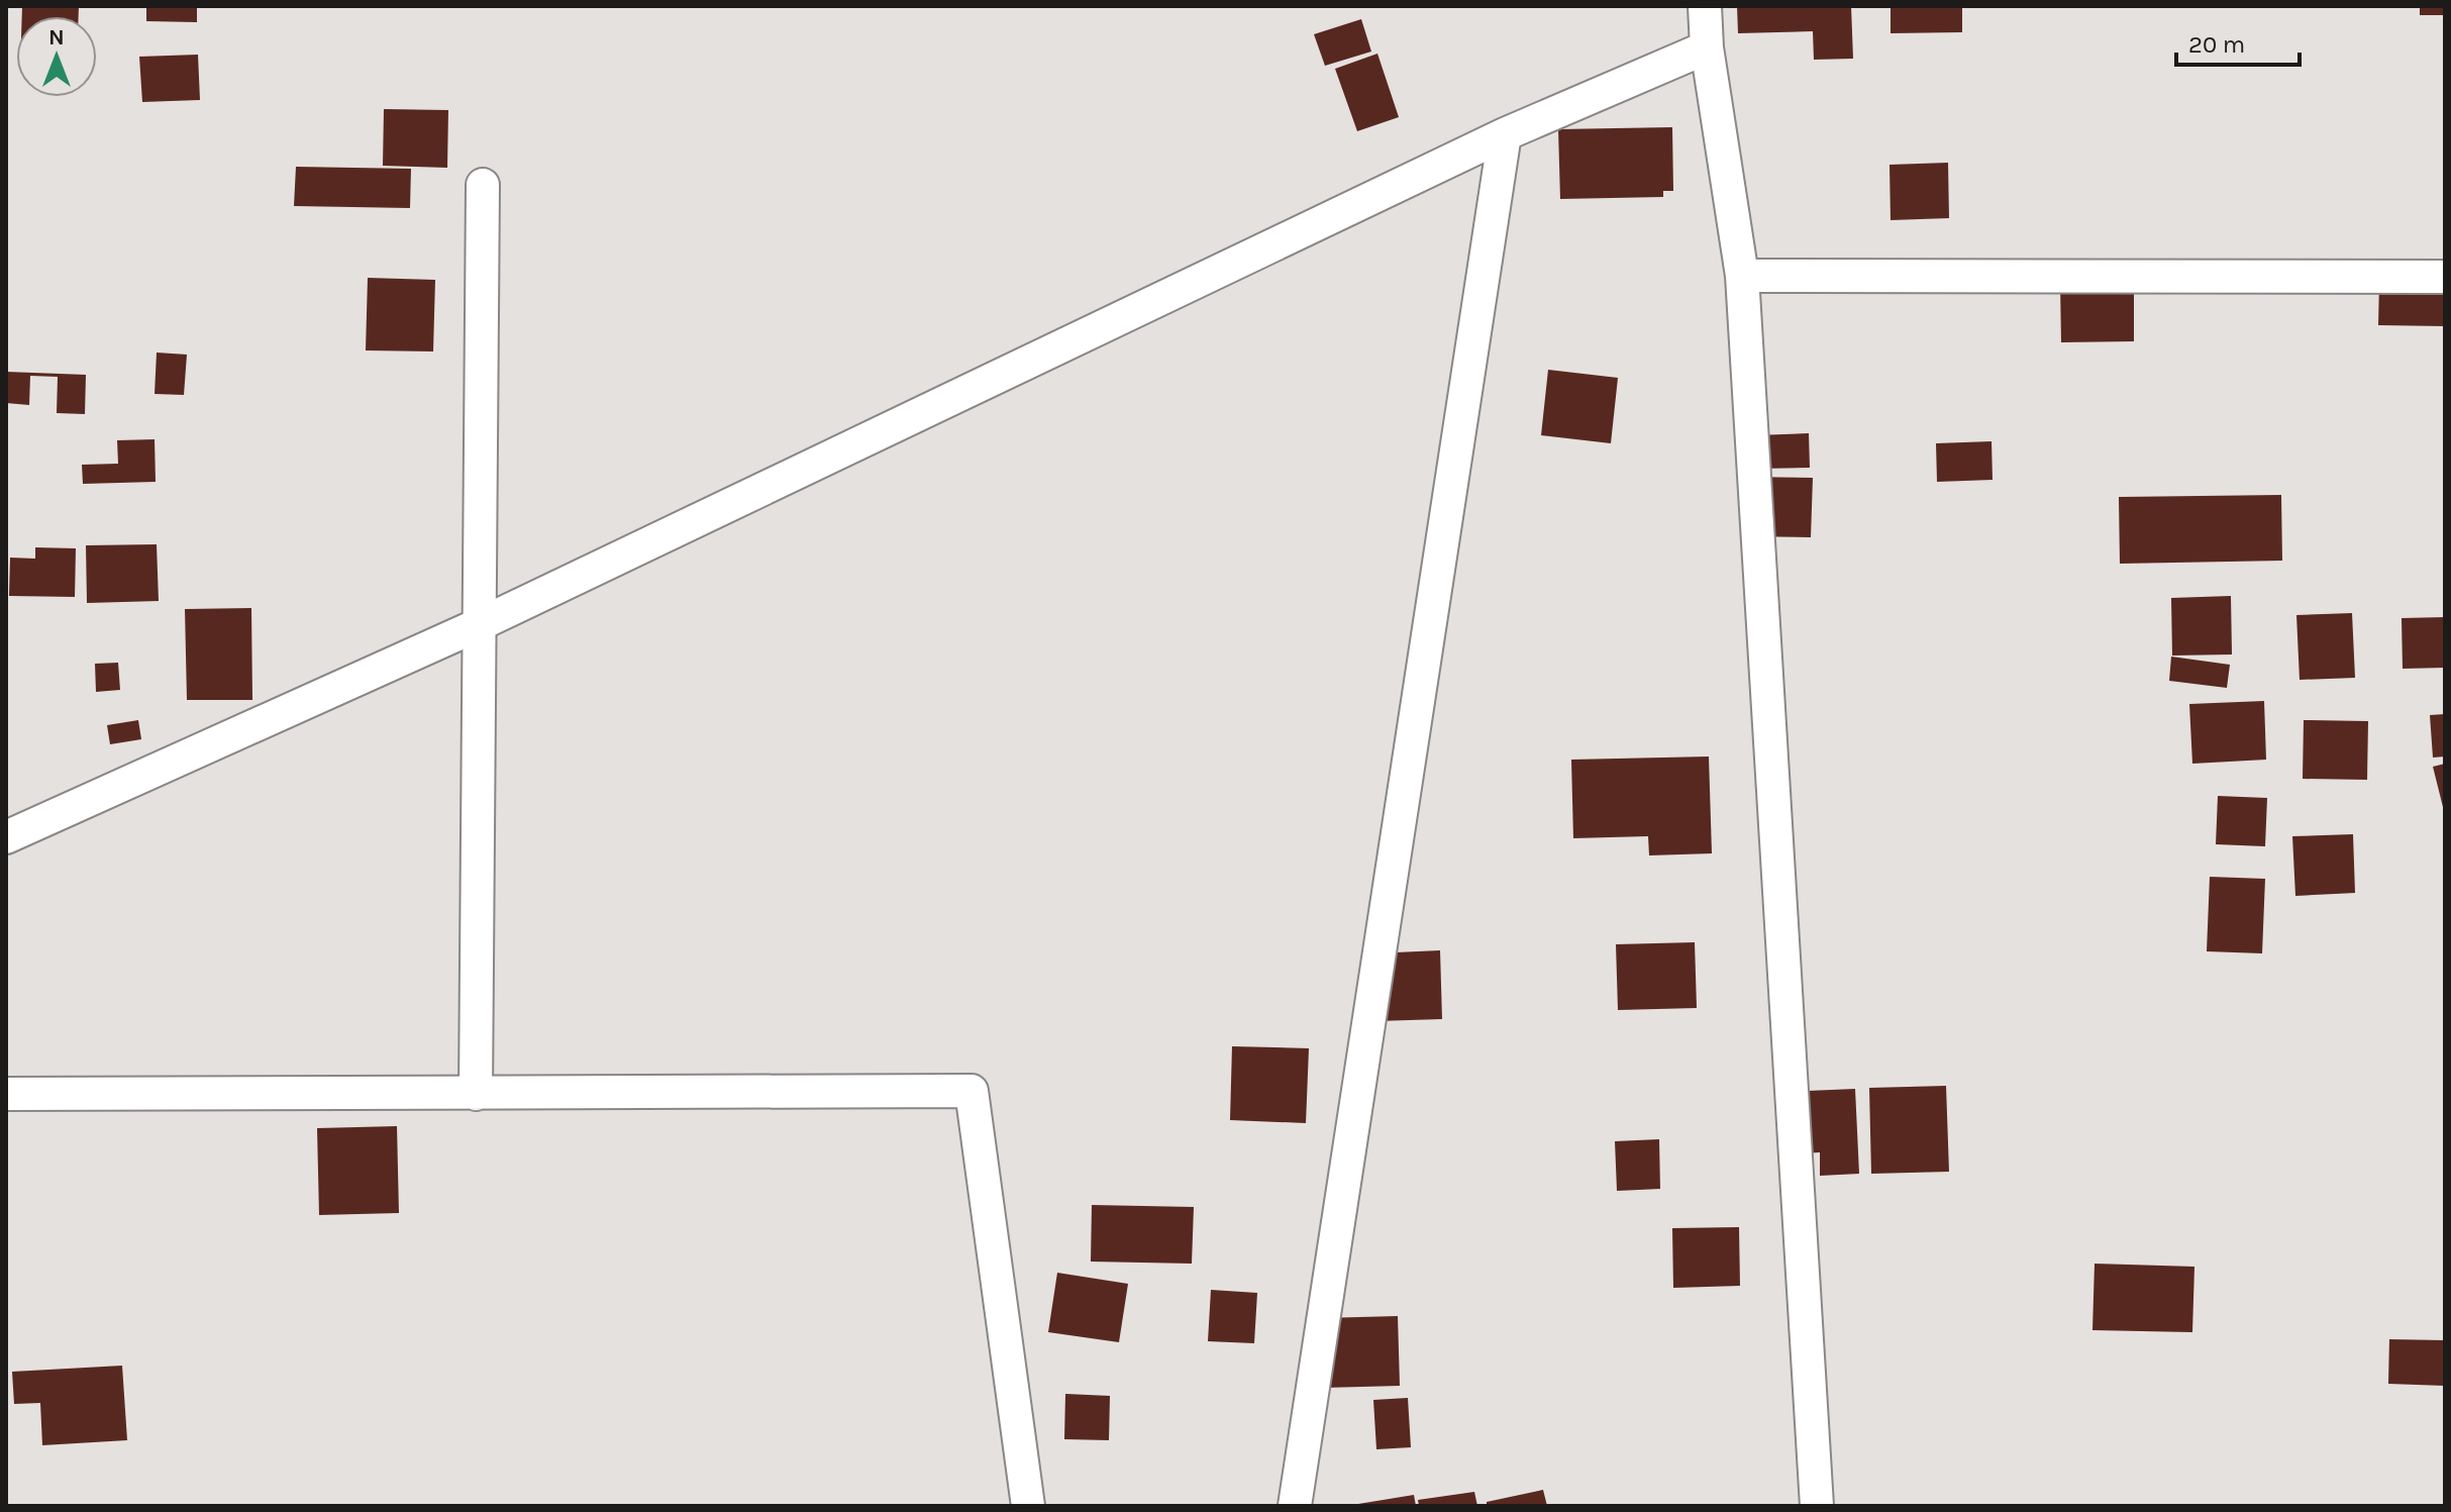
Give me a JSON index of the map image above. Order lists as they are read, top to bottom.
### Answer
{
  "scale_bar": "20 m",
  "north": "top"
}
